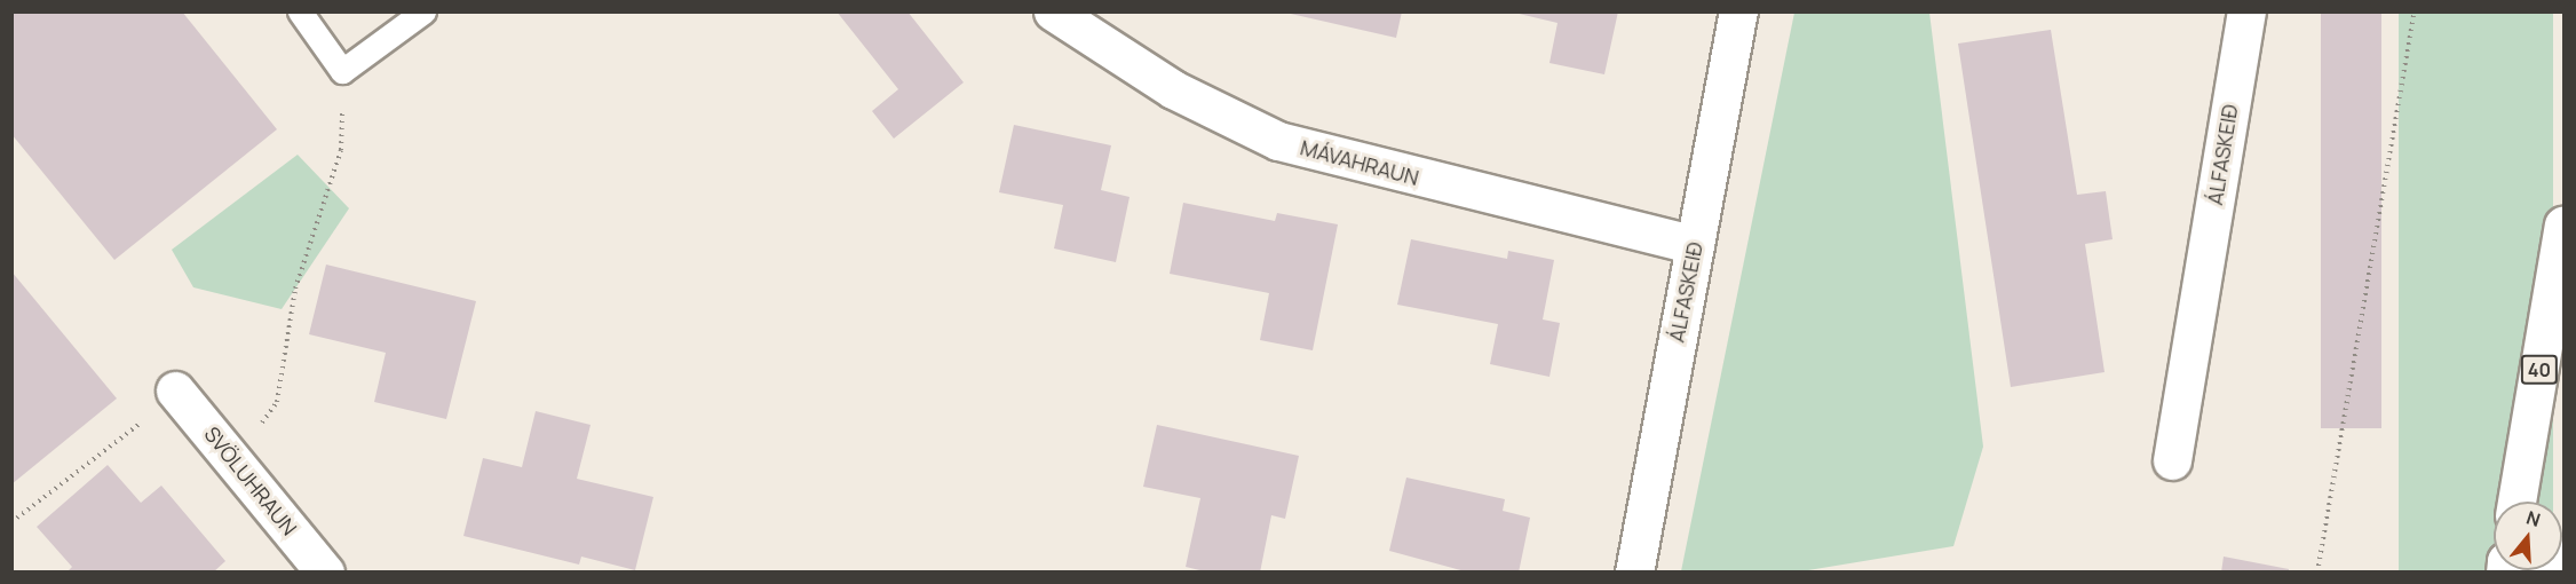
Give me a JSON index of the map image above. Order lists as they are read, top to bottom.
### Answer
{
  "streets": {
    "main road": [
      "ÁLFASKEIÐ",
      "MÁVAHRAUN",
      "40",
      "SVÖLUHRAUN"
    ]
  },
  "crossings": [
    ["ÁLFASKEIÐ", "MÁVAHRAUN"]
  ],
  "north": "top"
}
